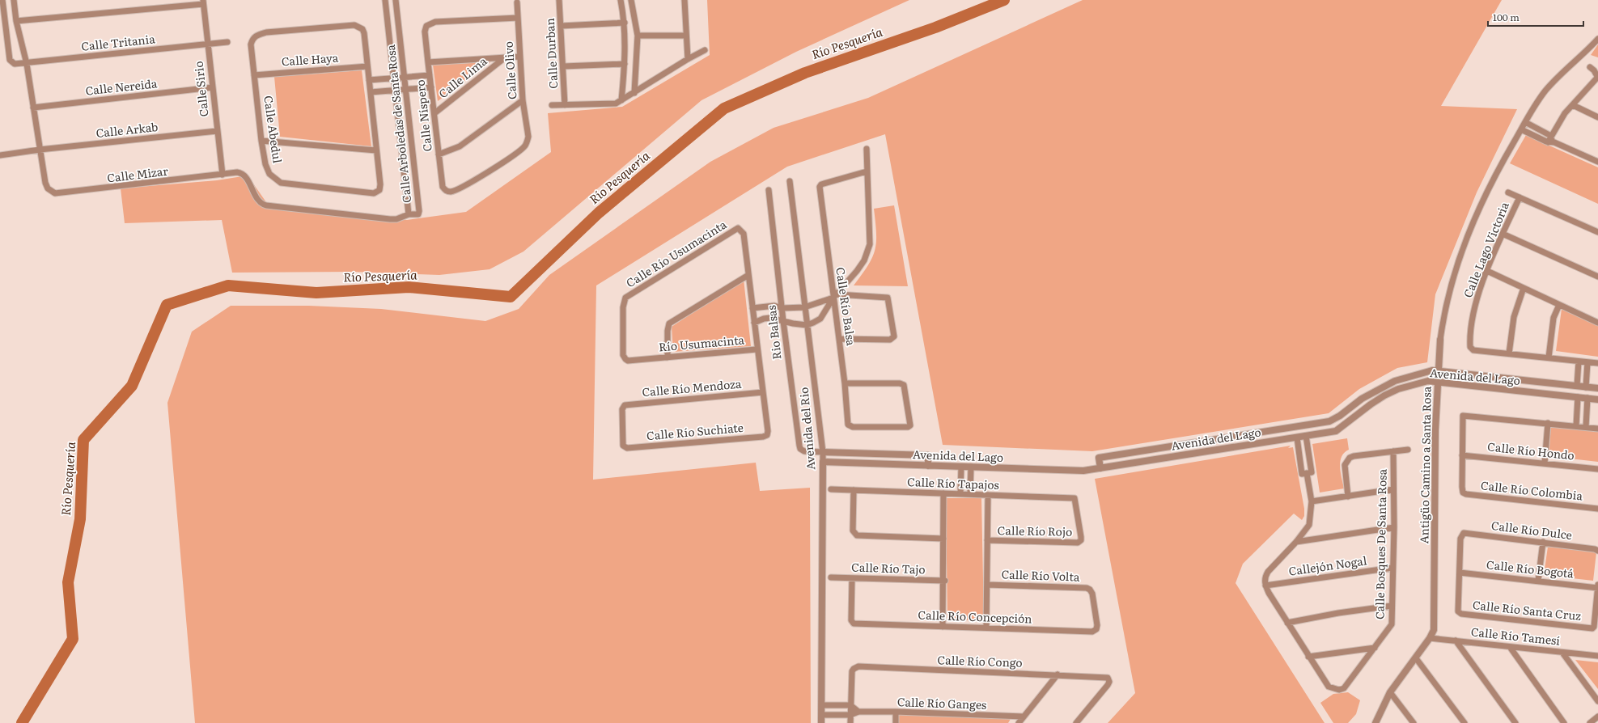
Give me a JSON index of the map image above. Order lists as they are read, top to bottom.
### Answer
{
  "streets": {
    "street": [
      "Calle Tritania",
      "Calle Durban",
      "Calle Haya",
      "Calle Olivo",
      "Calle Lima",
      "Calle Nereida",
      "Calle Sirio",
      "Calle Níspero",
      "Calle Arboledas de Santa Rosa",
      "Calle Abedul",
      "Calle Arkab",
      "Calle Mizar",
      "Calle Lago Victoria",
      "Calle Río Usumacinta",
      "Calle Río Balsa",
      "Rio Balsas",
      "Río Usumacinta",
      "Avenida del Lago",
      "Calle Río Mendoza",
      "Avenida del Rio",
      "Calle Río Suchiate",
      "Calle Río Hondo",
      "Antigüo Camino a Santa Rosa",
      "Calle Río Tapajos",
      "Calle Río Colombia",
      "Calle Río Dulce",
      "Calle Río Rojo",
      "Calle Bosques De Santa Rosa",
      "Callejón Nogal",
      "Calle Río Tajo",
      "Calle Río Bogotá",
      "Calle Río Volta",
      "Calle Río Santa Cruz",
      "Calle Río Concepción",
      "Calle Río Tamesí",
      "Calle Río Congo",
      "Calle Río Ganges"
    ]
  },
  "crossings": [
    ["Calle Tritania", "Calle Sirio"],
    ["Calle Haya", "Calle Abedul"],
    ["Calle Olivo", "Calle Níspero"],
    ["Calle Lima", "Calle Níspero"],
    ["Calle Nereida", "Calle Sirio"],
    ["Calle Sirio", "Calle Arkab"],
    ["Calle Sirio", "Calle Mizar"],
    ["Calle Arboledas de Santa Rosa", "Calle Mizar"],
    ["Calle Arkab", "Calle Mizar"],
    ["Calle Río Usumacinta", "Río Usumacinta"],
    ["Rio Balsas", "Avenida del Lago"],
    ["Rio Balsas", "Avenida del Rio"],
    ["Avenida del Lago", "Avenida del Rio"],
    ["Avenida del Lago", "Antigüo Camino a Santa Rosa"],
    ["Calle Río Mendoza", "Calle Río Suchiate"],
    ["Avenida del Rio", "Calle Río Ganges"],
    ["Calle Río Hondo", "Calle Río Colombia"],
    ["Antigüo Camino a Santa Rosa", "Calle Río Tamesí"],
    ["Calle Río Tapajos", "Calle Río Rojo"],
    ["Calle Río Dulce", "Calle Río Bogotá"],
    ["Calle Río Dulce", "Calle Río Santa Cruz"],
    ["Calle Bosques De Santa Rosa", "Callejón Nogal"],
    ["Calle Río Tajo", "Calle Río Concepción"],
    ["Calle Río Bogotá", "Calle Río Santa Cruz"],
    ["Calle Río Volta", "Calle Río Concepción"]
  ],
  "water": ["Río Pesquería"],
  "scale_bar": "100 m"
}
